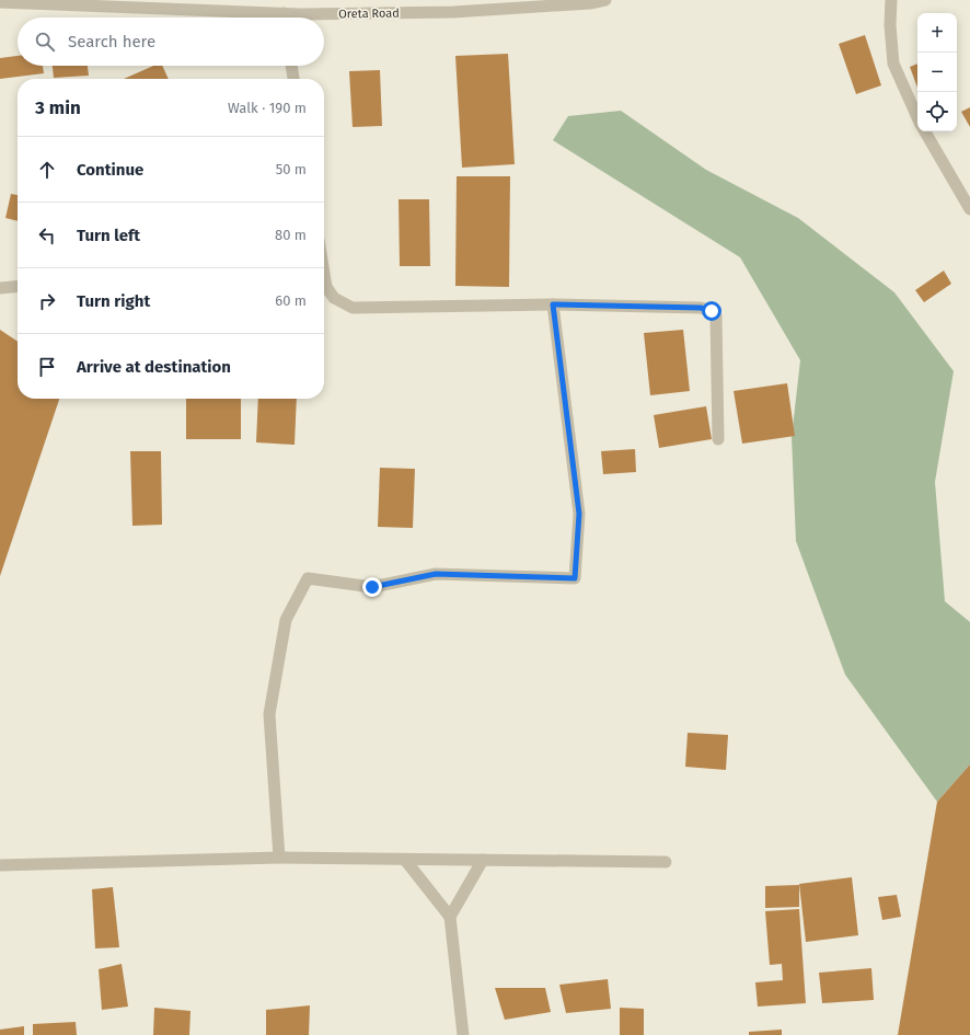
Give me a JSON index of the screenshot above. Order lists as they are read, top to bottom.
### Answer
{
  "streets": {
    "street": ["Oreta Road"]
  },
  "page": {
    "map_buttons": ["+", "−"],
    "search": "Search here",
    "heading": ["3 min", "Walk · 190 m"],
    "list": [
      ["Continue", "50 m"],
      ["Turn left", "80 m"],
      ["Turn right", "60 m"],
      "Arrive at destination"
    ]
  }
}
